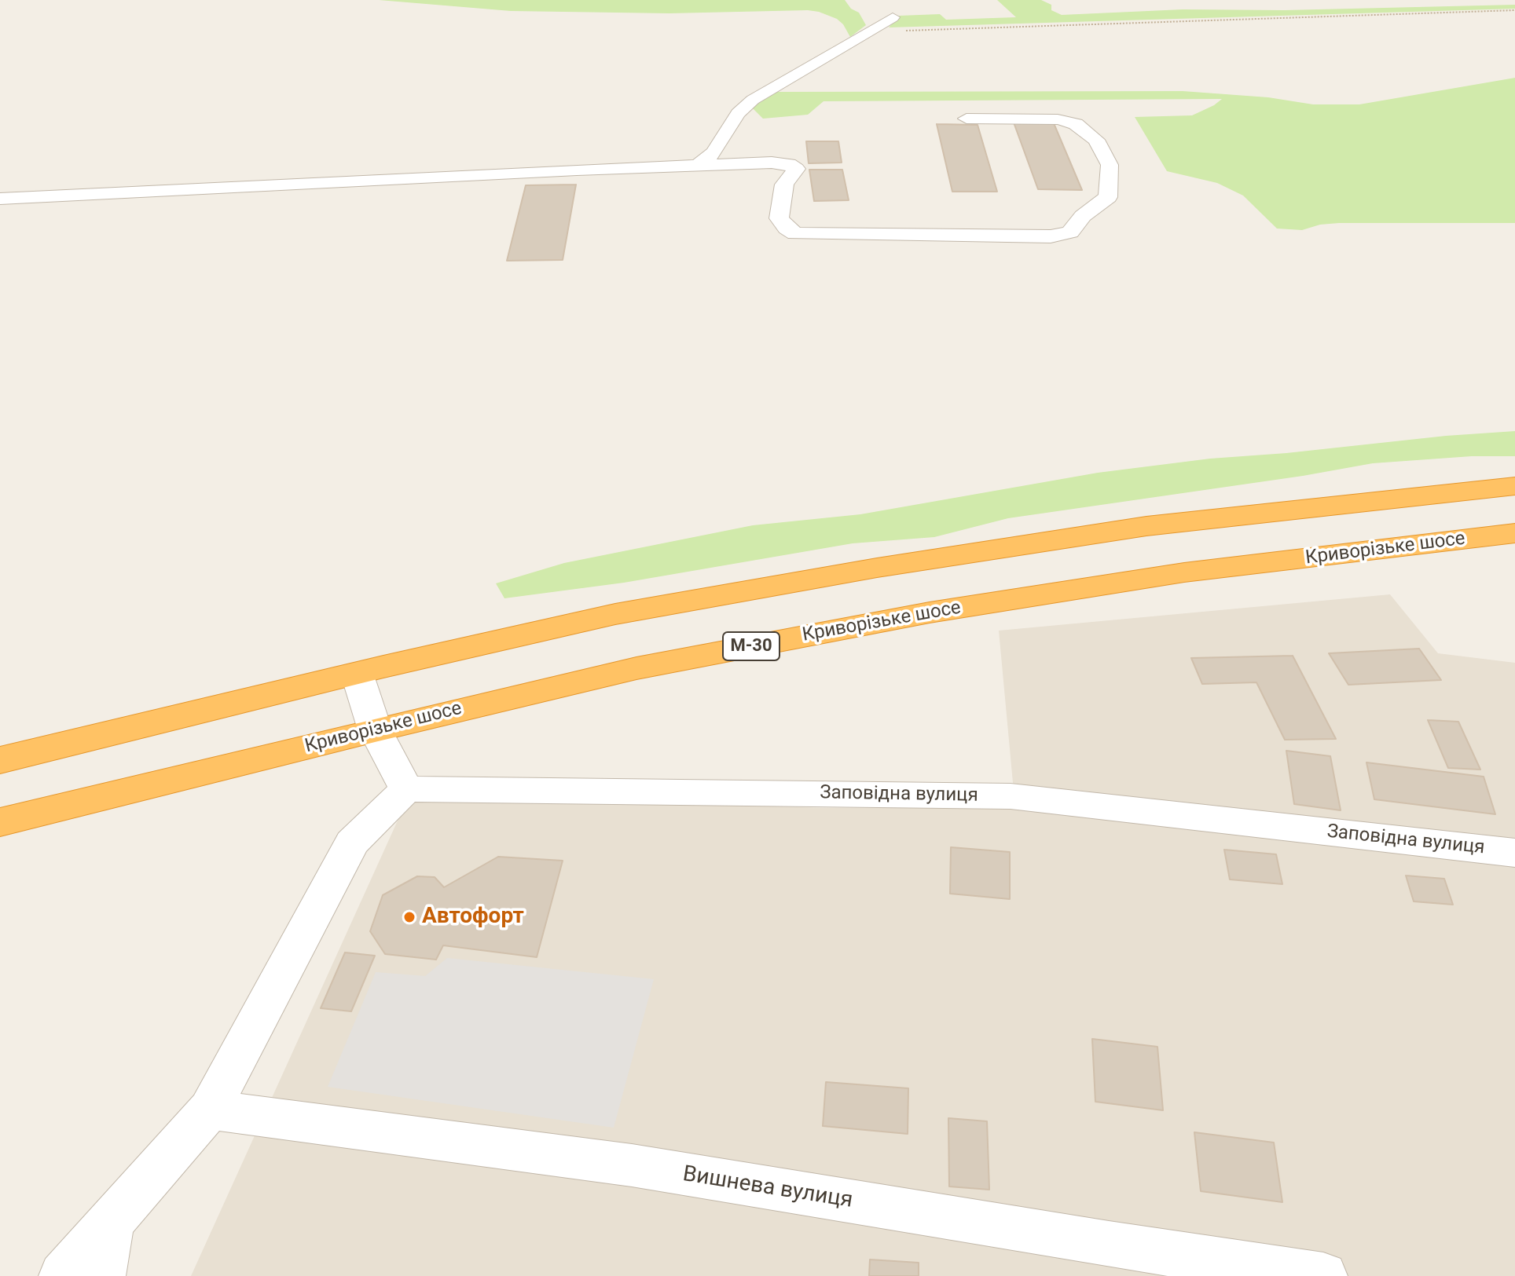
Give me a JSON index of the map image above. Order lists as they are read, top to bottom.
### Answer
{
  "streets": {
    "highway": ["Криворізьке шосе", "М-30"],
    "street": ["Заповідна вулиця", "Вишнева вулиця"]
  },
  "places": ["Автофорт"]
}
